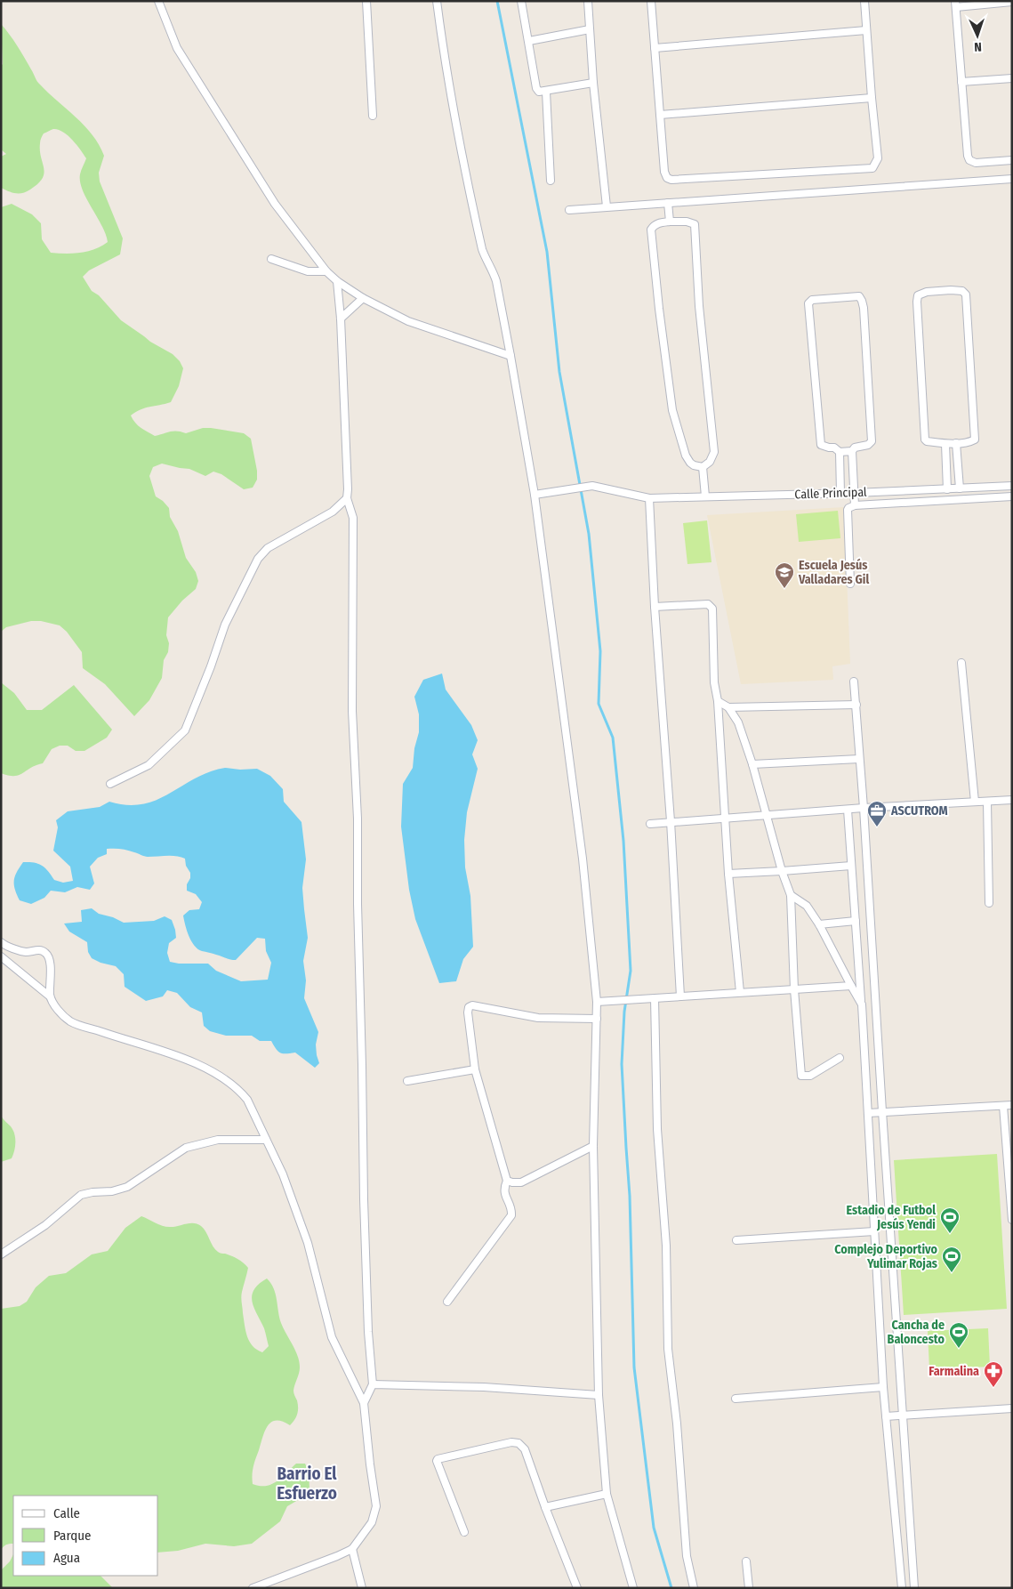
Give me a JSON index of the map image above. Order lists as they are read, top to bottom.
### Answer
{
  "streets": {
    "street": ["Calle Principal"]
  },
  "districts": ["Barrio El Esfuerzo"],
  "places": {
    "school or university": ["Escuela Jesús Valladares Gil"],
    "office": ["ASCUTROM"],
    "sports": ["Estadio de Futbol Jesús Yendi", "Complejo Deportivo Yulimar Rojas", "Cancha de Baloncesto"],
    "pharmacy": ["Farmalina"]
  },
  "legend": ["Calle", "Parque", "Agua"],
  "north": "bottom"
}
